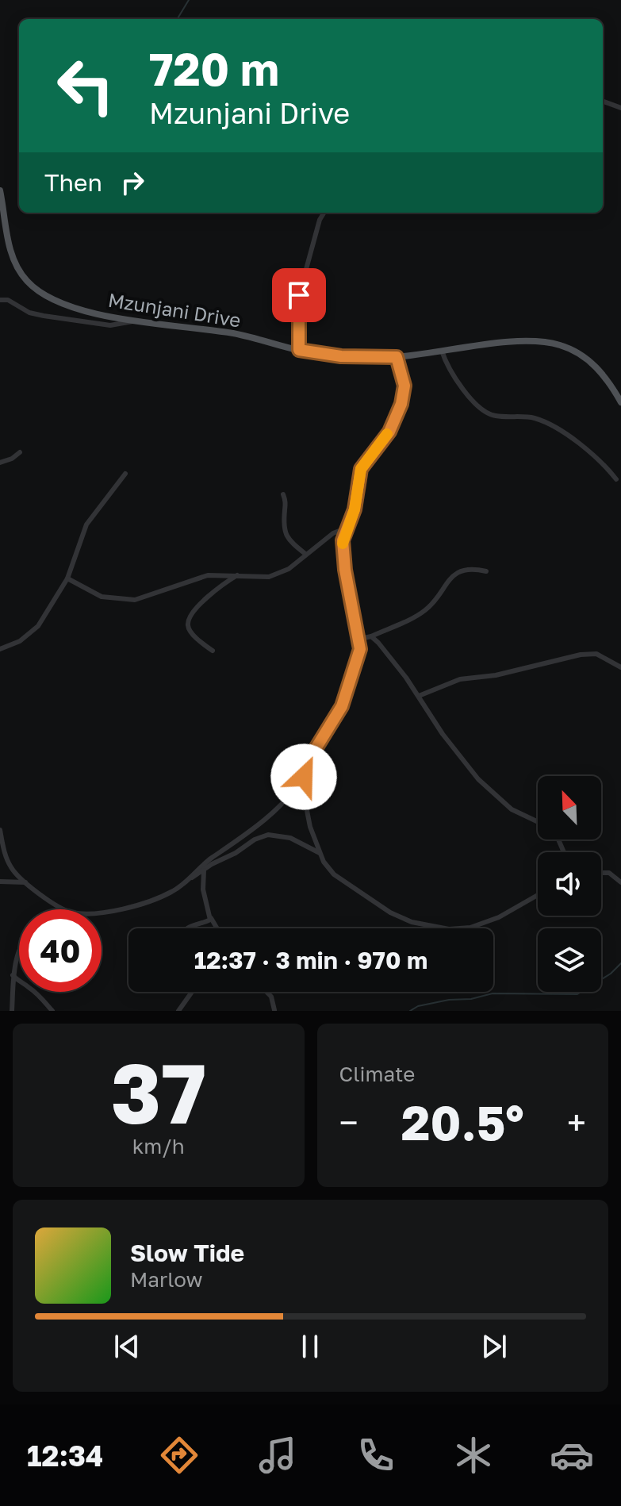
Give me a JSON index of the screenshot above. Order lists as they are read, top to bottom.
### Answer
{
  "streets": {
    "main road": ["Mzunjani Drive"]
  },
  "north": "top left",
  "page": {
    "turn": ["720 m", "Mzunjani Drive"],
    "then": "Then",
    "limit": "40",
    "trip": "12:37 · 3 min · 970 m",
    "tile": [
      ["37", "km/h"],
      "Climate"
    ],
    "heat": ["−", "20.5°", "+"],
    "song": ["Slow Tide", "Marlow"],
    "tabs": "12:34"
  }
}
